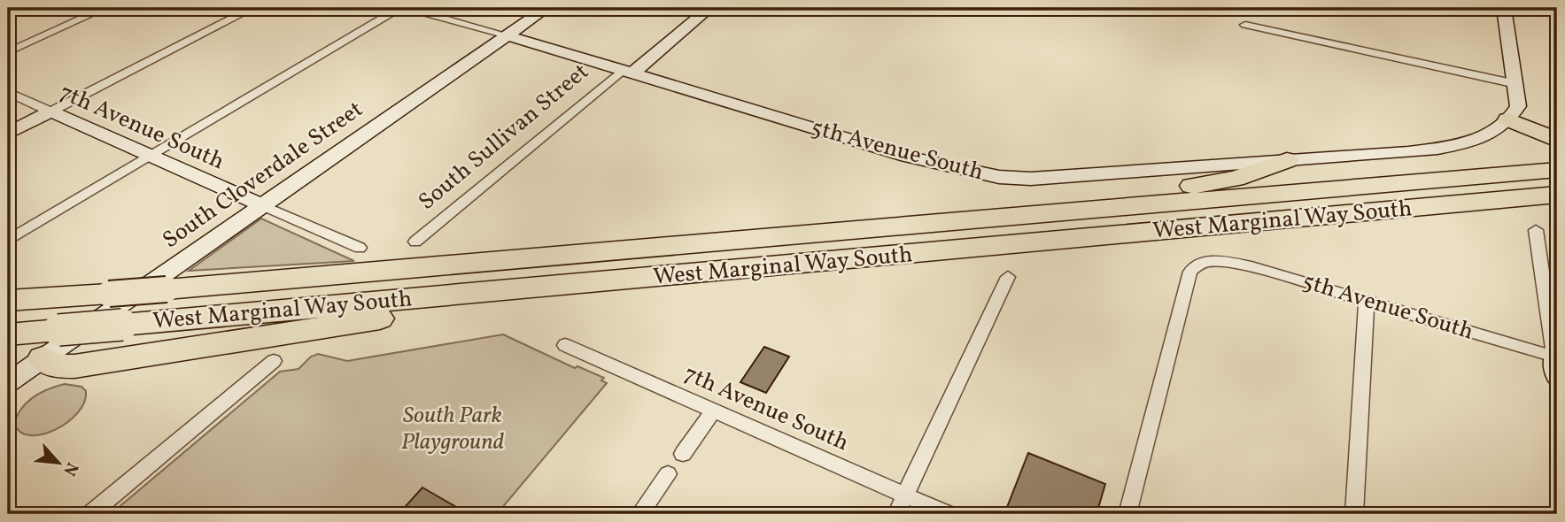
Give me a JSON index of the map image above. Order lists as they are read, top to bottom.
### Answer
{
  "streets": {
    "highway": ["West Marginal Way South"],
    "street": [
      "7th Avenue South",
      "South Sullivan Street",
      "5th Avenue South",
      "South Cloverdale Street"
    ]
  },
  "crossings": [
    ["7th Avenue South", "South Cloverdale Street"],
    ["South Sullivan Street", "5th Avenue South"],
    ["5th Avenue South", "South Cloverdale Street"]
  ],
  "parks": ["South Park Playground"],
  "north": "bottom right"
}
